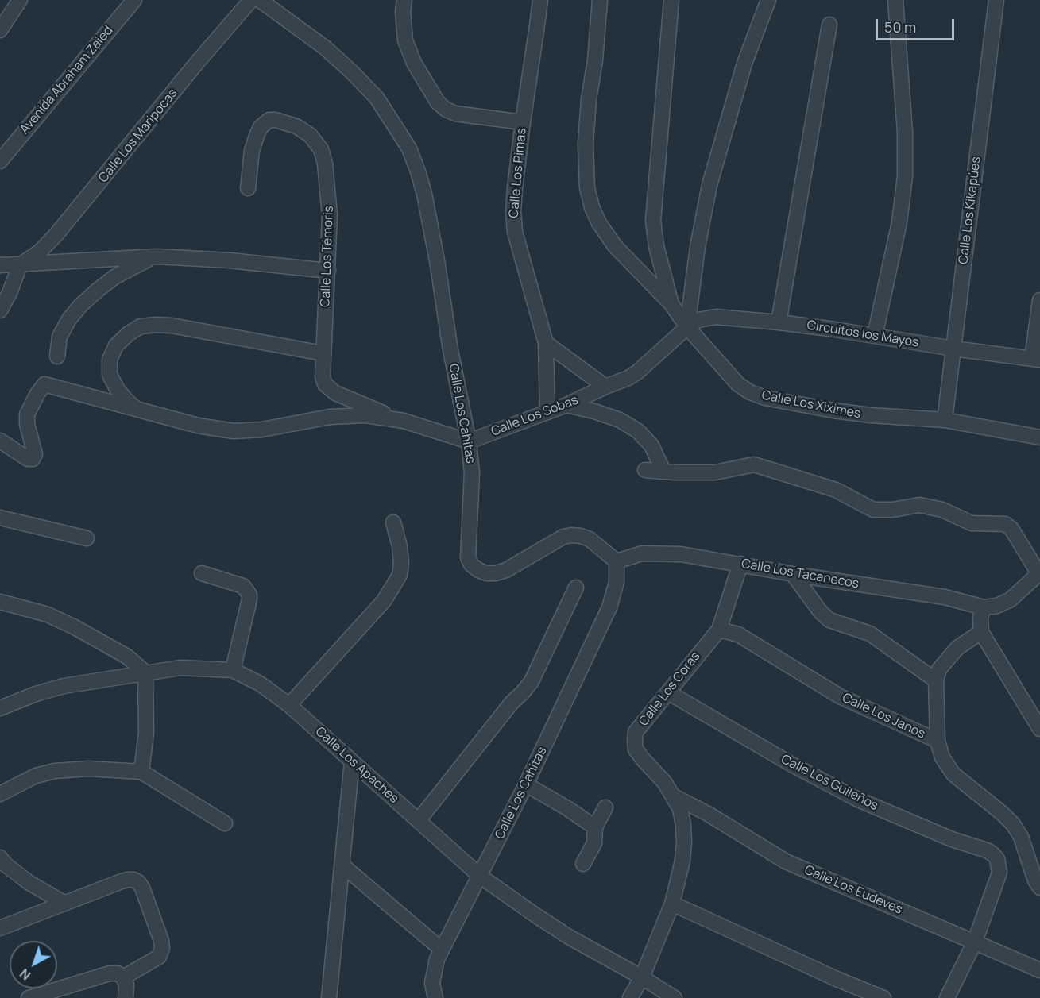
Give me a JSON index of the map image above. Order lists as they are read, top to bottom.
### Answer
{
  "streets": {
    "street": [
      "Avenida Abraham Zaied",
      "Calle Los Maripocas",
      "Calle Los Pimas",
      "Calle Los Kikapúes",
      "Calle Los Témoris",
      "Circuitos los Mayos",
      "Calle Los Xiximes",
      "Calle Los Cahitas",
      "Calle Los Sobas",
      "Calle Los Tacanecos",
      "Calle Los Coras",
      "Calle Los Janos",
      "Calle Los Apaches",
      "Calle Los Guileños",
      "Calle Los Eudeves"
    ]
  },
  "crossings": [
    ["Calle Los Pimas", "Calle Los Sobas"],
    ["Calle Los Kikapúes", "Circuitos los Mayos"],
    ["Calle Los Kikapúes", "Calle Los Xiximes"],
    ["Circuitos los Mayos", "Calle Los Xiximes"],
    ["Circuitos los Mayos", "Calle Los Sobas"],
    ["Calle Los Xiximes", "Calle Los Sobas"],
    ["Calle Los Cahitas", "Calle Los Sobas"],
    ["Calle Los Cahitas", "Calle Los Tacanecos"],
    ["Calle Los Cahitas", "Calle Los Apaches"],
    ["Calle Los Tacanecos", "Calle Los Coras"],
    ["Calle Los Coras", "Calle Los Janos"],
    ["Calle Los Coras", "Calle Los Apaches"],
    ["Calle Los Coras", "Calle Los Guileños"],
    ["Calle Los Coras", "Calle Los Eudeves"],
    ["Calle Los Guileños", "Calle Los Eudeves"]
  ],
  "scale_bar": "50 m",
  "north": "bottom left"
}
